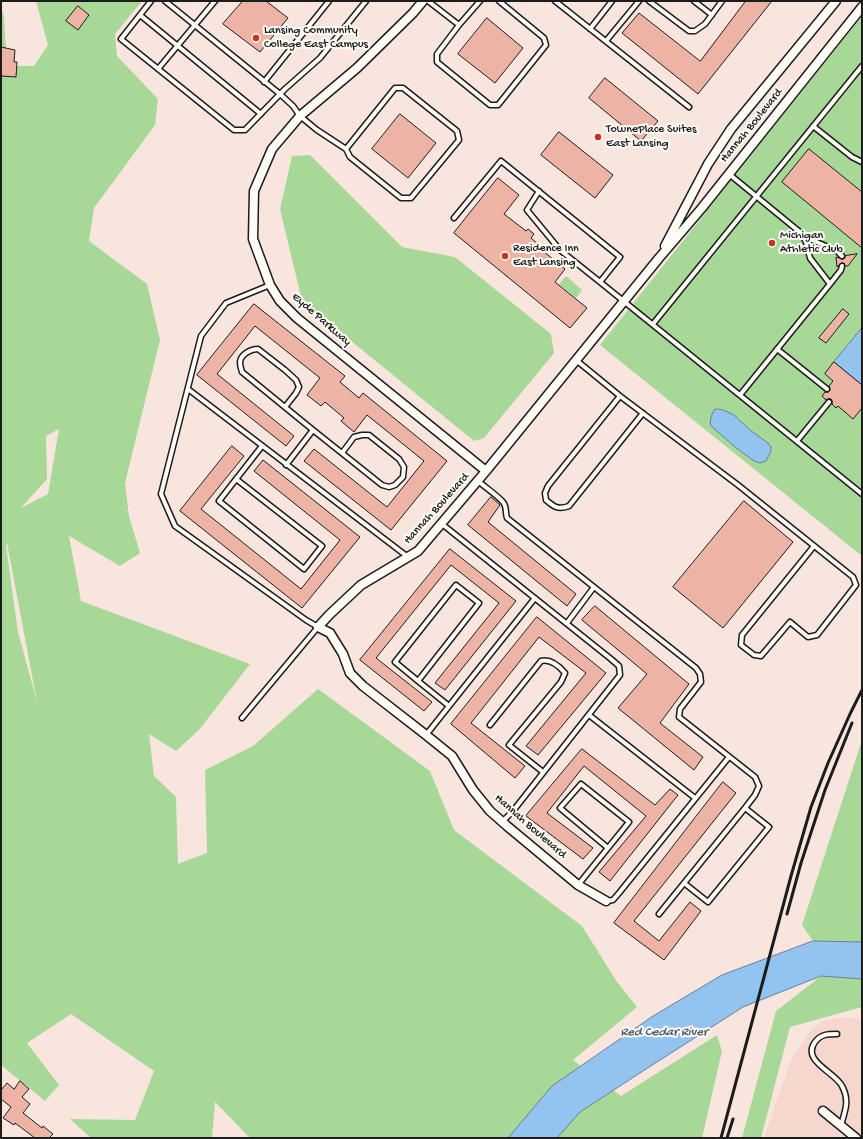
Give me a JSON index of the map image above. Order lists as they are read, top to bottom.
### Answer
{
  "streets": {
    "street": ["Hannah Boulevard", "Eyde Parkway"]
  },
  "crossings": [
    ["Hannah Boulevard", "Eyde Parkway"]
  ],
  "water": ["Red Cedar River"],
  "places": [
    "Lansing Community College East Campus",
    "TownePlace Suites East Lansing",
    "Michigan Athletic Club",
    "Residence Inn East Lansing"
  ]
}
